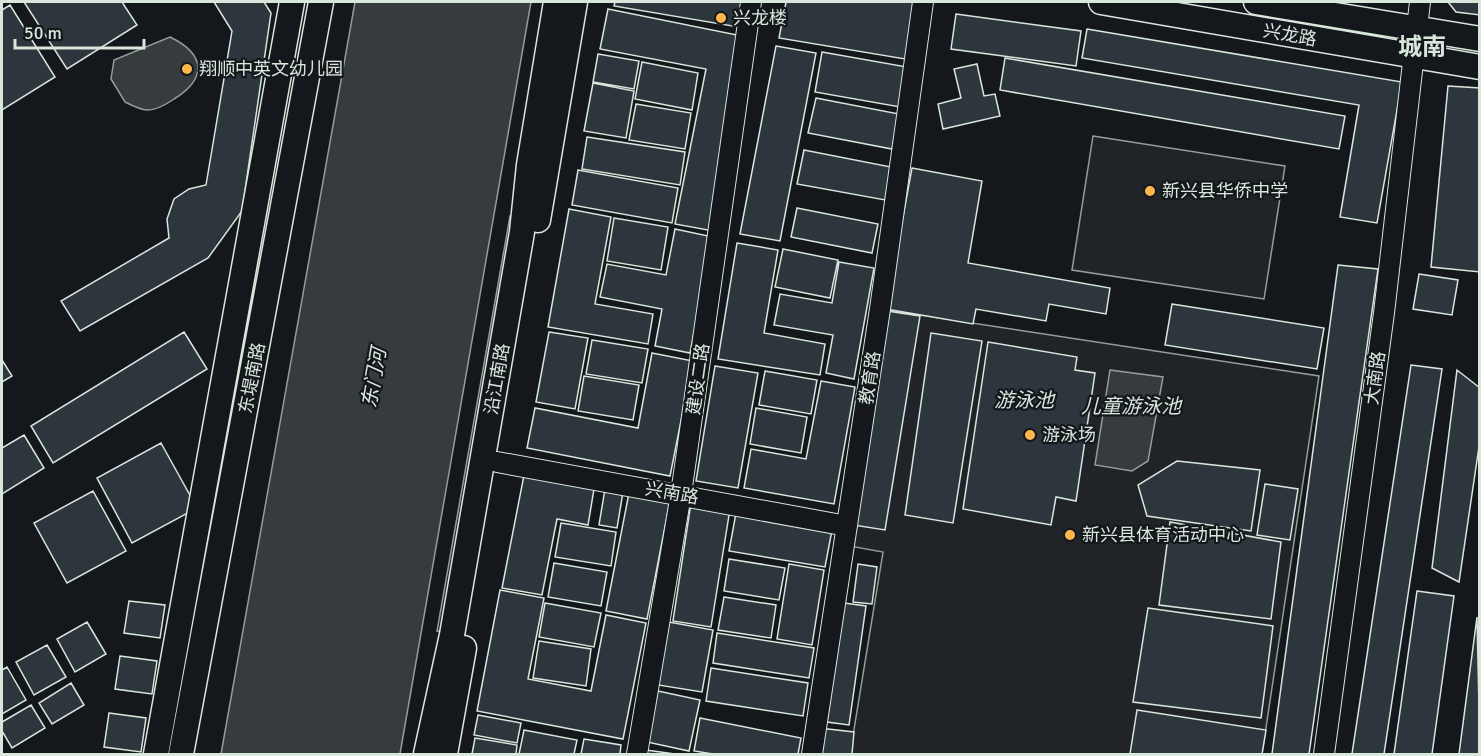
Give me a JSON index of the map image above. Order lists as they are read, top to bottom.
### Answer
{
  "streets": {
    "main road": ["兴龙路", "东堤南路", "沿江南路"],
    "street": [
      "教育路",
      "大南路",
      "建设二路",
      "兴南路"
    ]
  },
  "crossings": [
    ["兴龙路", "大南路"],
    ["教育路", "兴南路"],
    ["沿江南路", "兴南路"],
    ["建设二路", "兴南路"]
  ],
  "districts": ["城南"],
  "water": ["东门河", "游泳池", "儿童游泳池"],
  "places": [
    "兴龙楼",
    "翔顺中英文幼儿园",
    "新兴县华侨中学",
    "游泳场",
    "新兴县体育活动中心"
  ],
  "scale_bar": "50 m"
}
